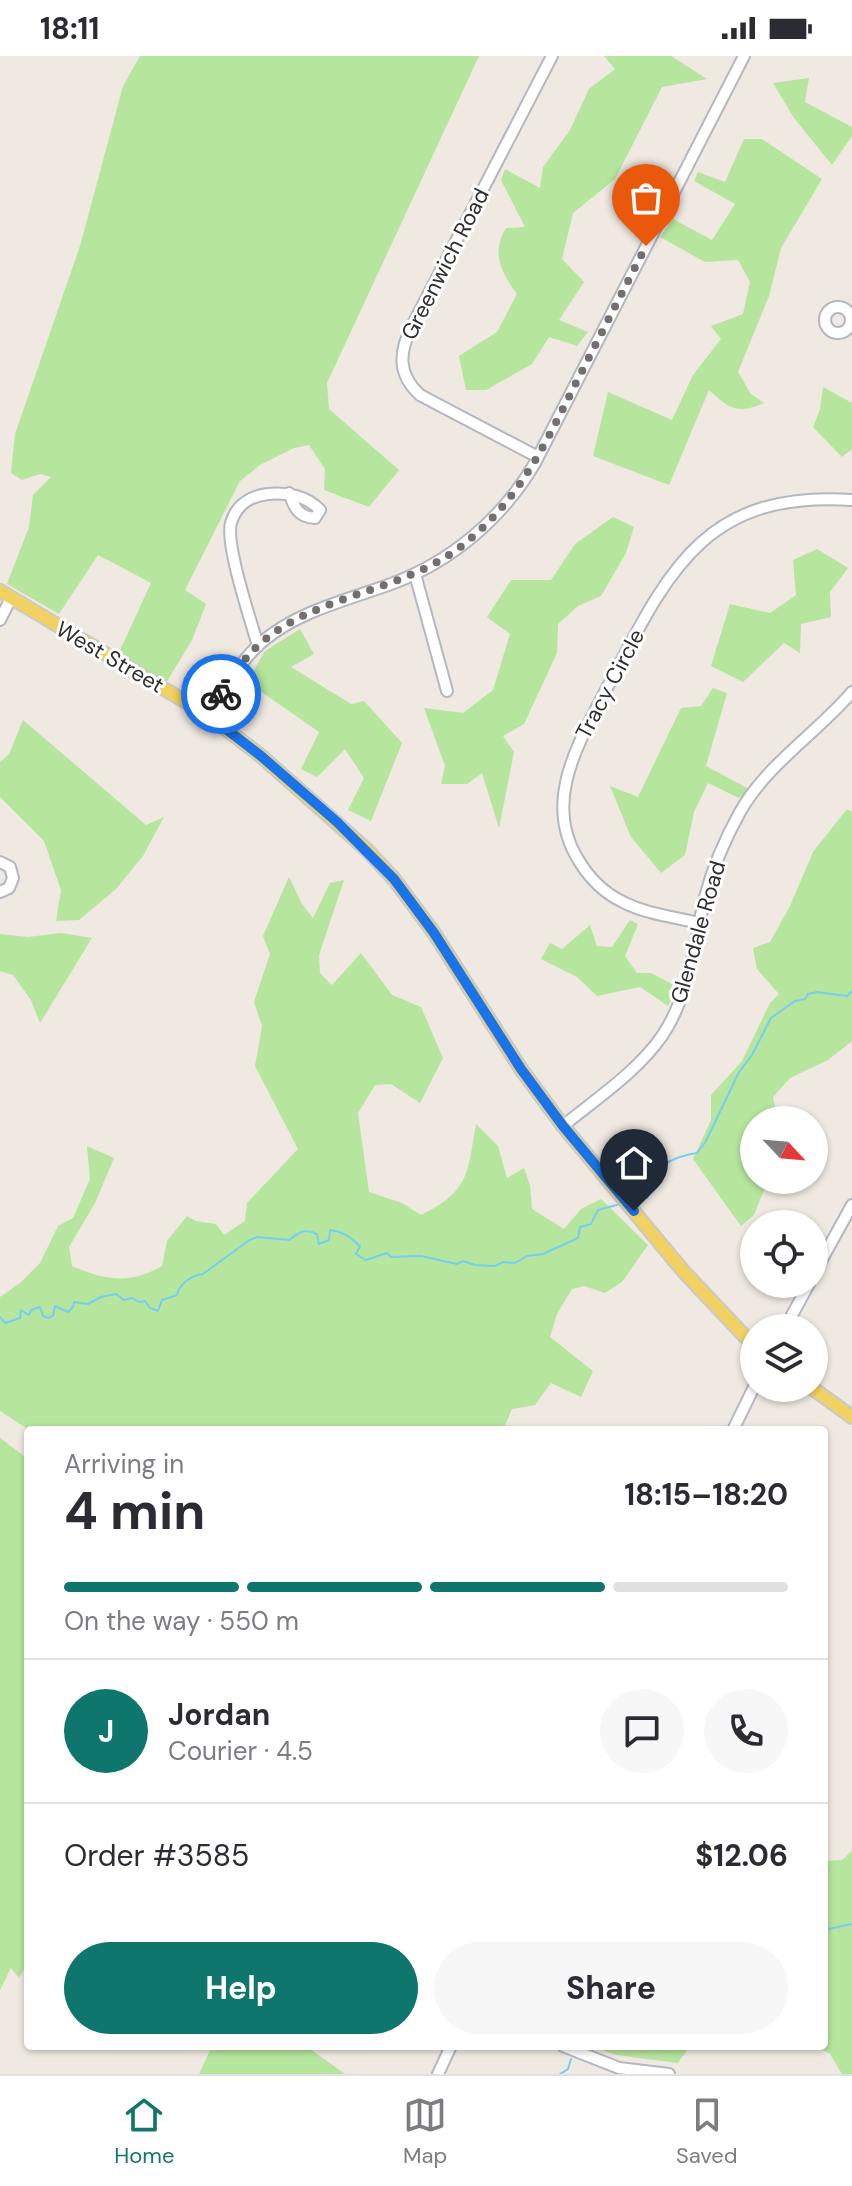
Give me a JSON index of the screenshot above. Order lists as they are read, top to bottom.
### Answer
{
  "streets": {
    "main road": ["West Street"],
    "street": ["Greenwich Road", "Tracy Circle", "Glendale Road"]
  },
  "crossings": [
    ["West Street", "Glendale Road"],
    ["Tracy Circle", "Glendale Road"]
  ],
  "north": "bottom right",
  "page": {
    "status": "18:11",
    "heading": ["4 min", "Arriving in", "18:15–18:20"],
    "panel": [
      "Jordan",
      "Courier · 4.5",
      "Order #3585",
      "$12.06"
    ],
    "bar": "On the way · 550 m",
    "round": "J",
    "buttons": ["Help", "Share"],
    "tabs": ["Home", "Map", "Saved"]
  }
}
